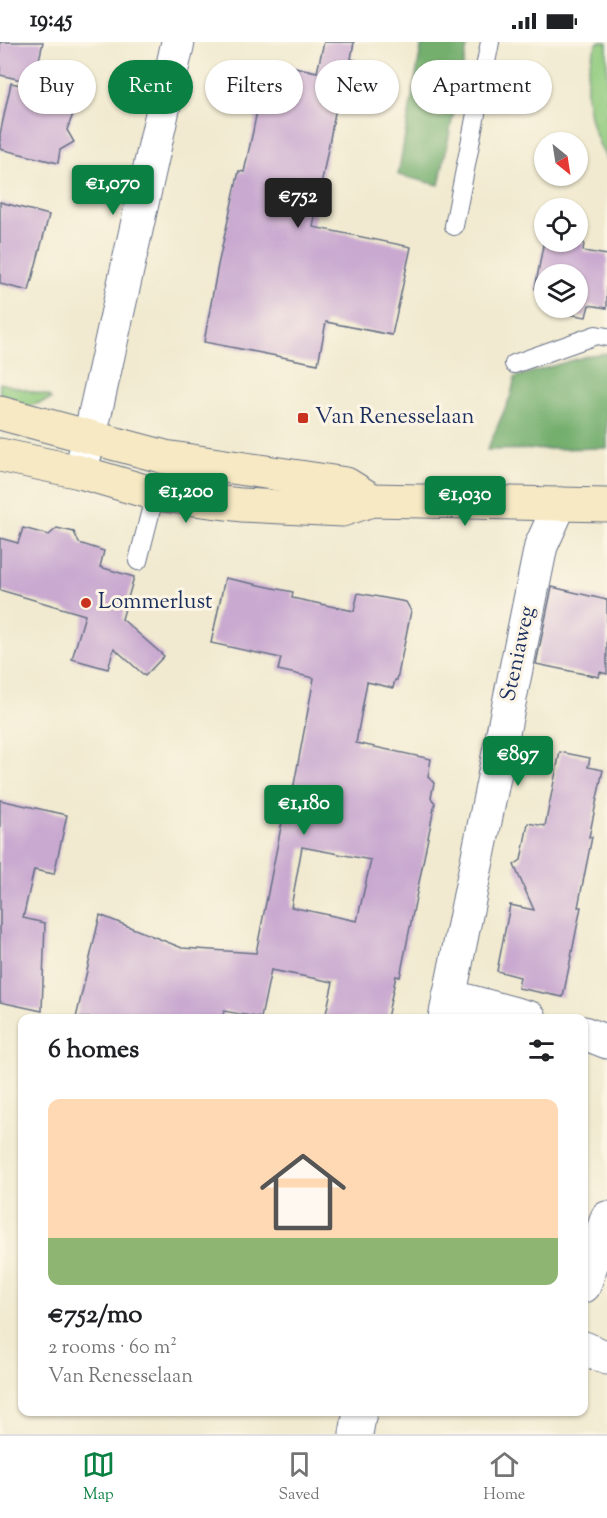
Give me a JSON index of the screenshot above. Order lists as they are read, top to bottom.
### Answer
{
  "streets": {
    "street": ["Steniaweg"]
  },
  "places": {
    "transit": ["Van Renesselaan"],
    "other": ["Lommerlust"]
  },
  "north": "bottom right",
  "page": {
    "status": "19:45",
    "chip": [
      "Buy",
      "Rent",
      "Filters",
      "New",
      "Apartment"
    ],
    "price": [
      "€1,070",
      "€752",
      "€1,200",
      "€1,030",
      "€897",
      "€1,180"
    ],
    "heading": "6 homes",
    "list": [
      {
        "name": "€752/mo",
        "note": "2 rooms · 60 m² · Van Renesselaan"
      }
    ],
    "tabs": ["Map", "Saved", "Home"]
  }
}
